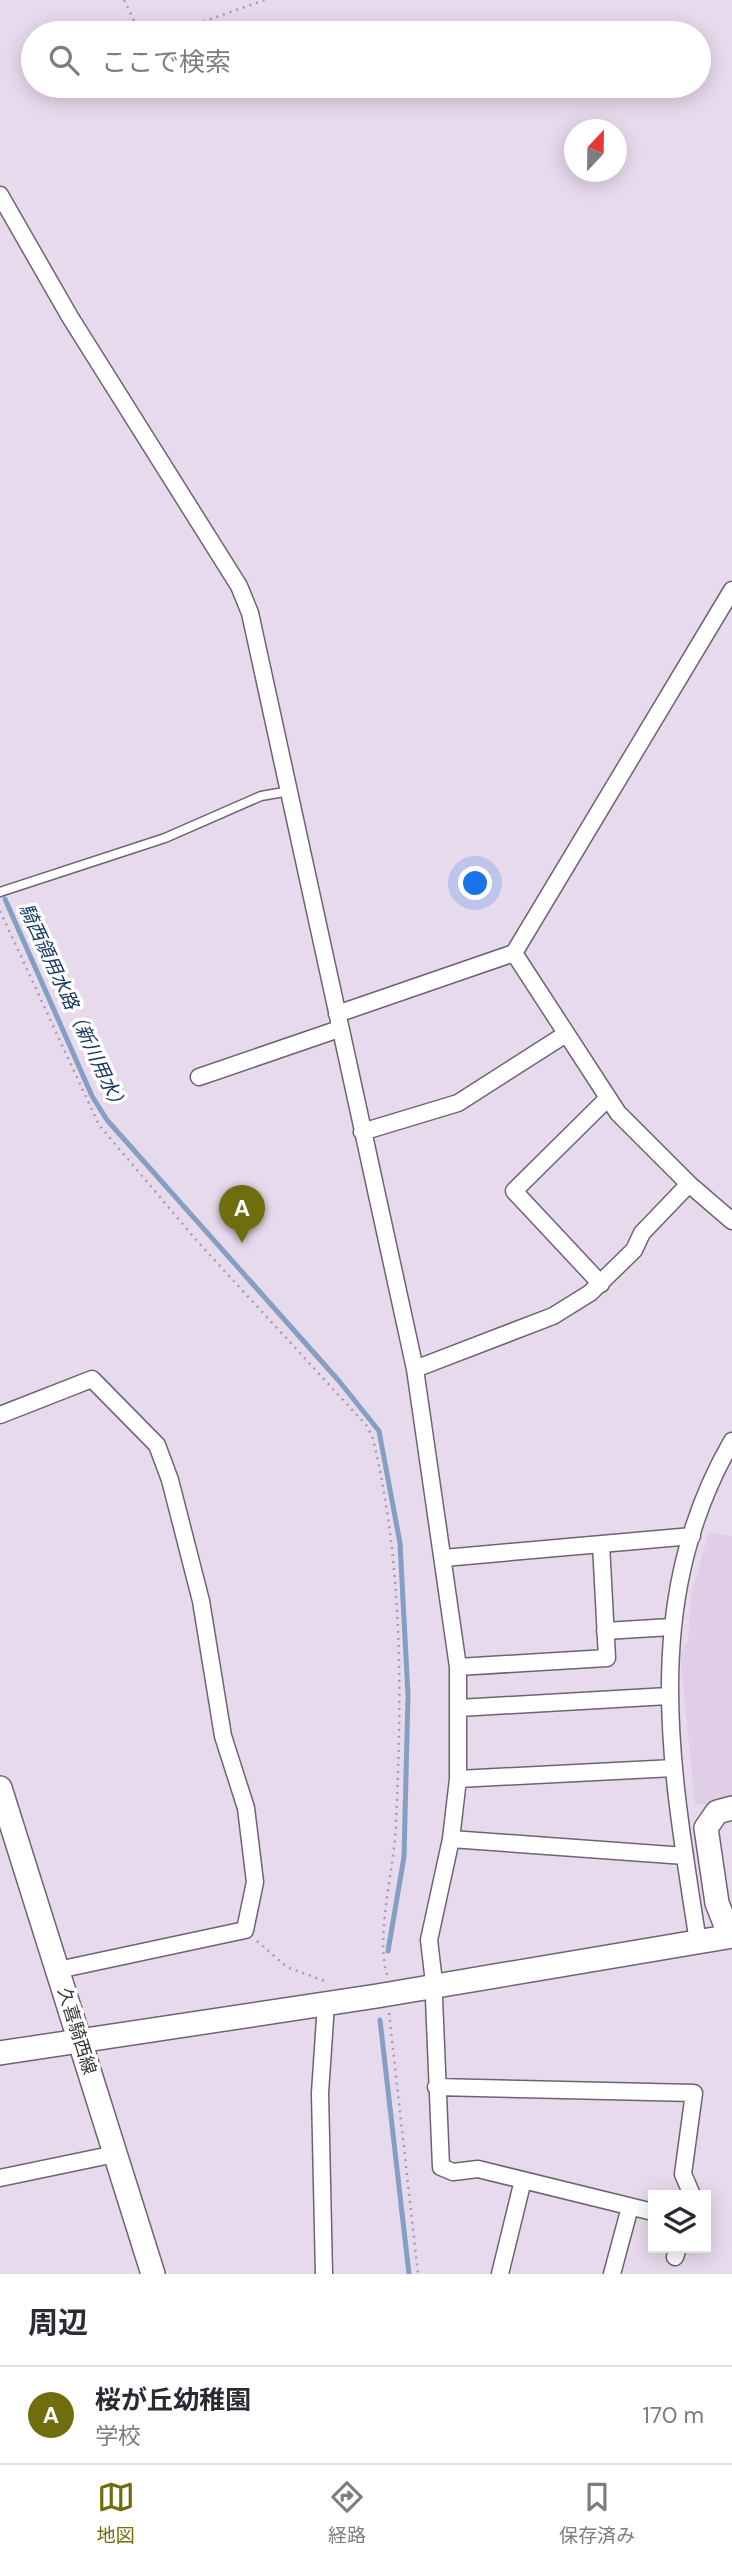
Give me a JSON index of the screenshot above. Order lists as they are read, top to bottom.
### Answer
{
  "streets": {
    "street": ["久喜騎西線"]
  },
  "water": ["騎西領用水路（新川用水）"],
  "north": "top",
  "page": {
    "search": "ここで検索",
    "pins": "A",
    "heading": "周辺",
    "list": [
      {
        "mark": "A",
        "name": "桜が丘幼稚園",
        "note": "学校",
        "value": "170 m"
      }
    ],
    "nav": ["地図", "経路", "保存済み"]
  }
}
